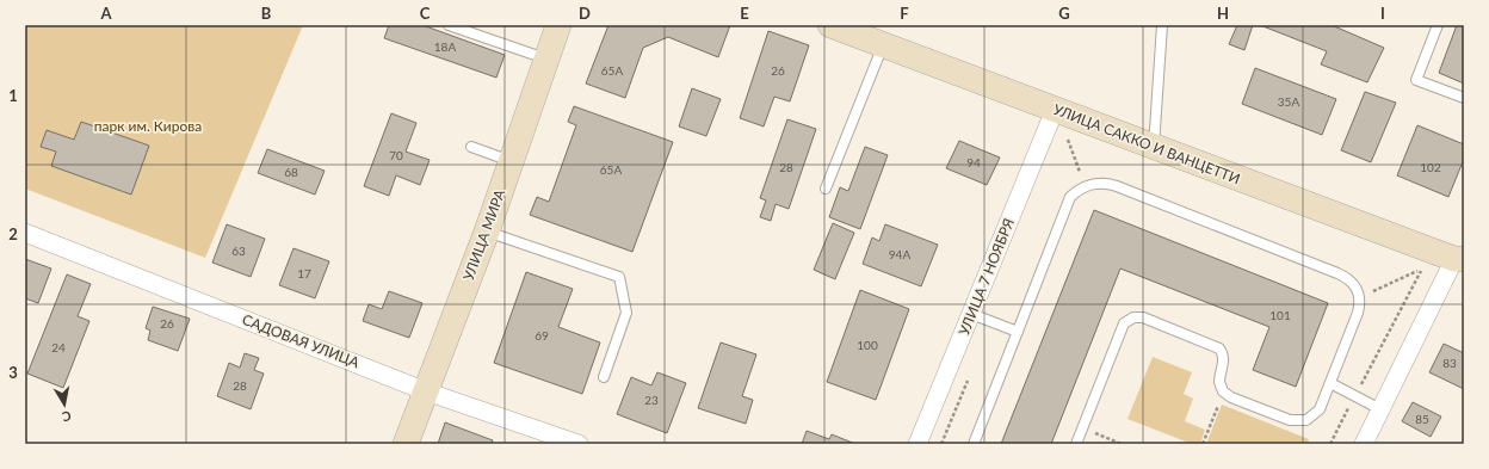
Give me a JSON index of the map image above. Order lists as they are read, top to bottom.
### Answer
{
  "streets": {
    "street": [
      "УЛИЦА САККО И ВАНЦЕТТИ",
      "УЛИЦА МИРА",
      "УЛИЦА 7 НОЯБРЯ",
      "САДОВАЯ УЛИЦА"
    ]
  },
  "crossings": [
    ["УЛИЦА САККО И ВАНЦЕТТИ", "УЛИЦА 7 НОЯБРЯ"],
    ["УЛИЦА МИРА", "САДОВАЯ УЛИЦА"]
  ],
  "parks": ["парк им. Кирова"],
  "house_numbers": [
    "18А",
    "65А",
    "26",
    "35А",
    "70",
    "94",
    "28",
    "102",
    "65А",
    "68",
    "63",
    "94А",
    "17",
    "101",
    "26",
    "69",
    "100",
    "24",
    "83",
    "28",
    "23",
    "85"
  ],
  "north": "bottom",
  "grid": {
    "columns": [
      "A",
      "B",
      "C",
      "D",
      "E",
      "F",
      "G",
      "H",
      "I"
    ],
    "rows": ["1", "2", "3"]
  }
}
